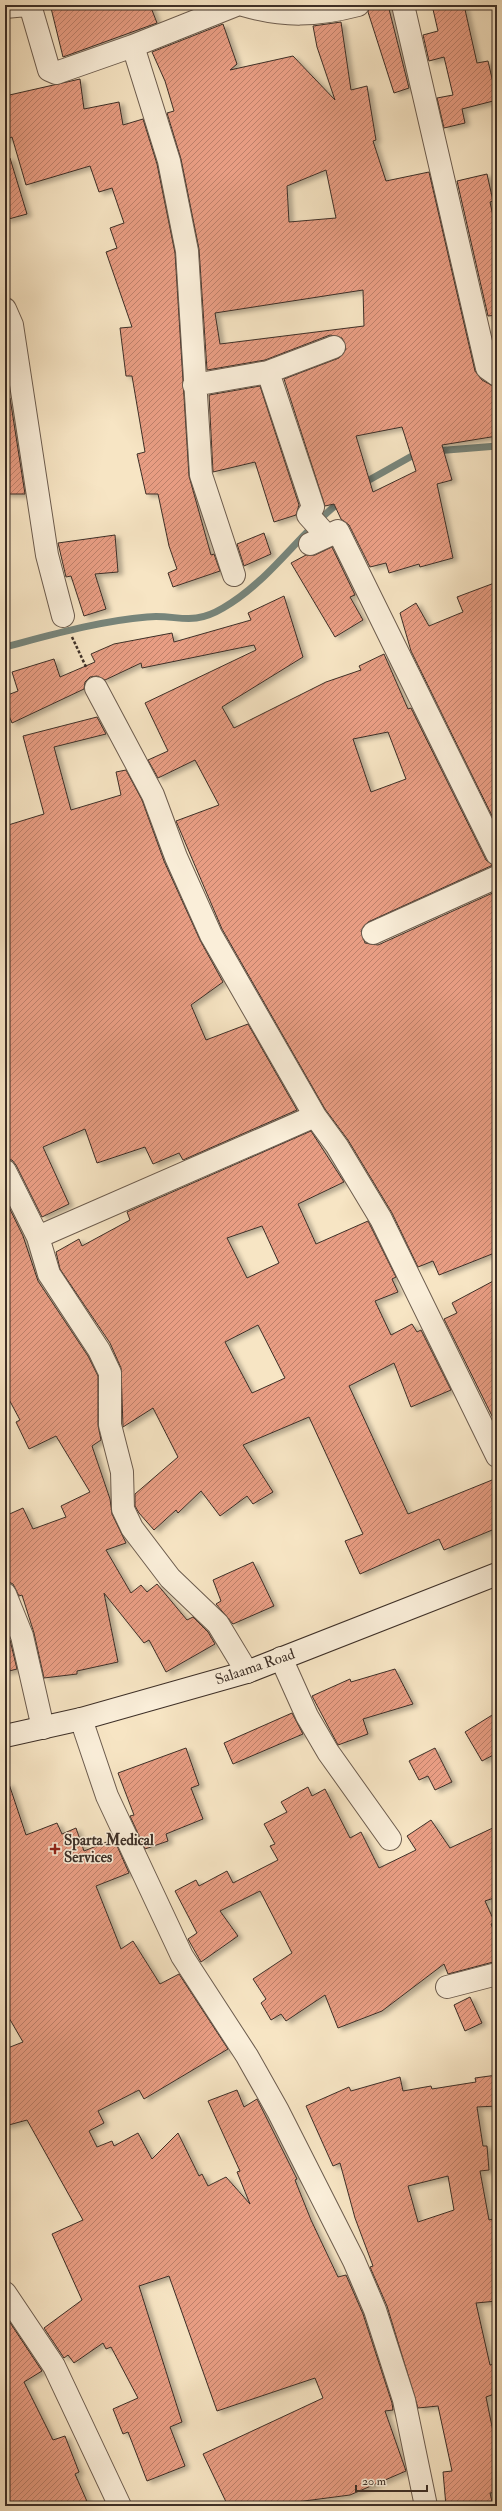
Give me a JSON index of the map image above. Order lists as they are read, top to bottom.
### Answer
{
  "streets": {
    "street": ["Salaama Road"]
  },
  "places": {
    "health": ["Sparta Medical Services"]
  },
  "scale_bar": "20 m"
}
